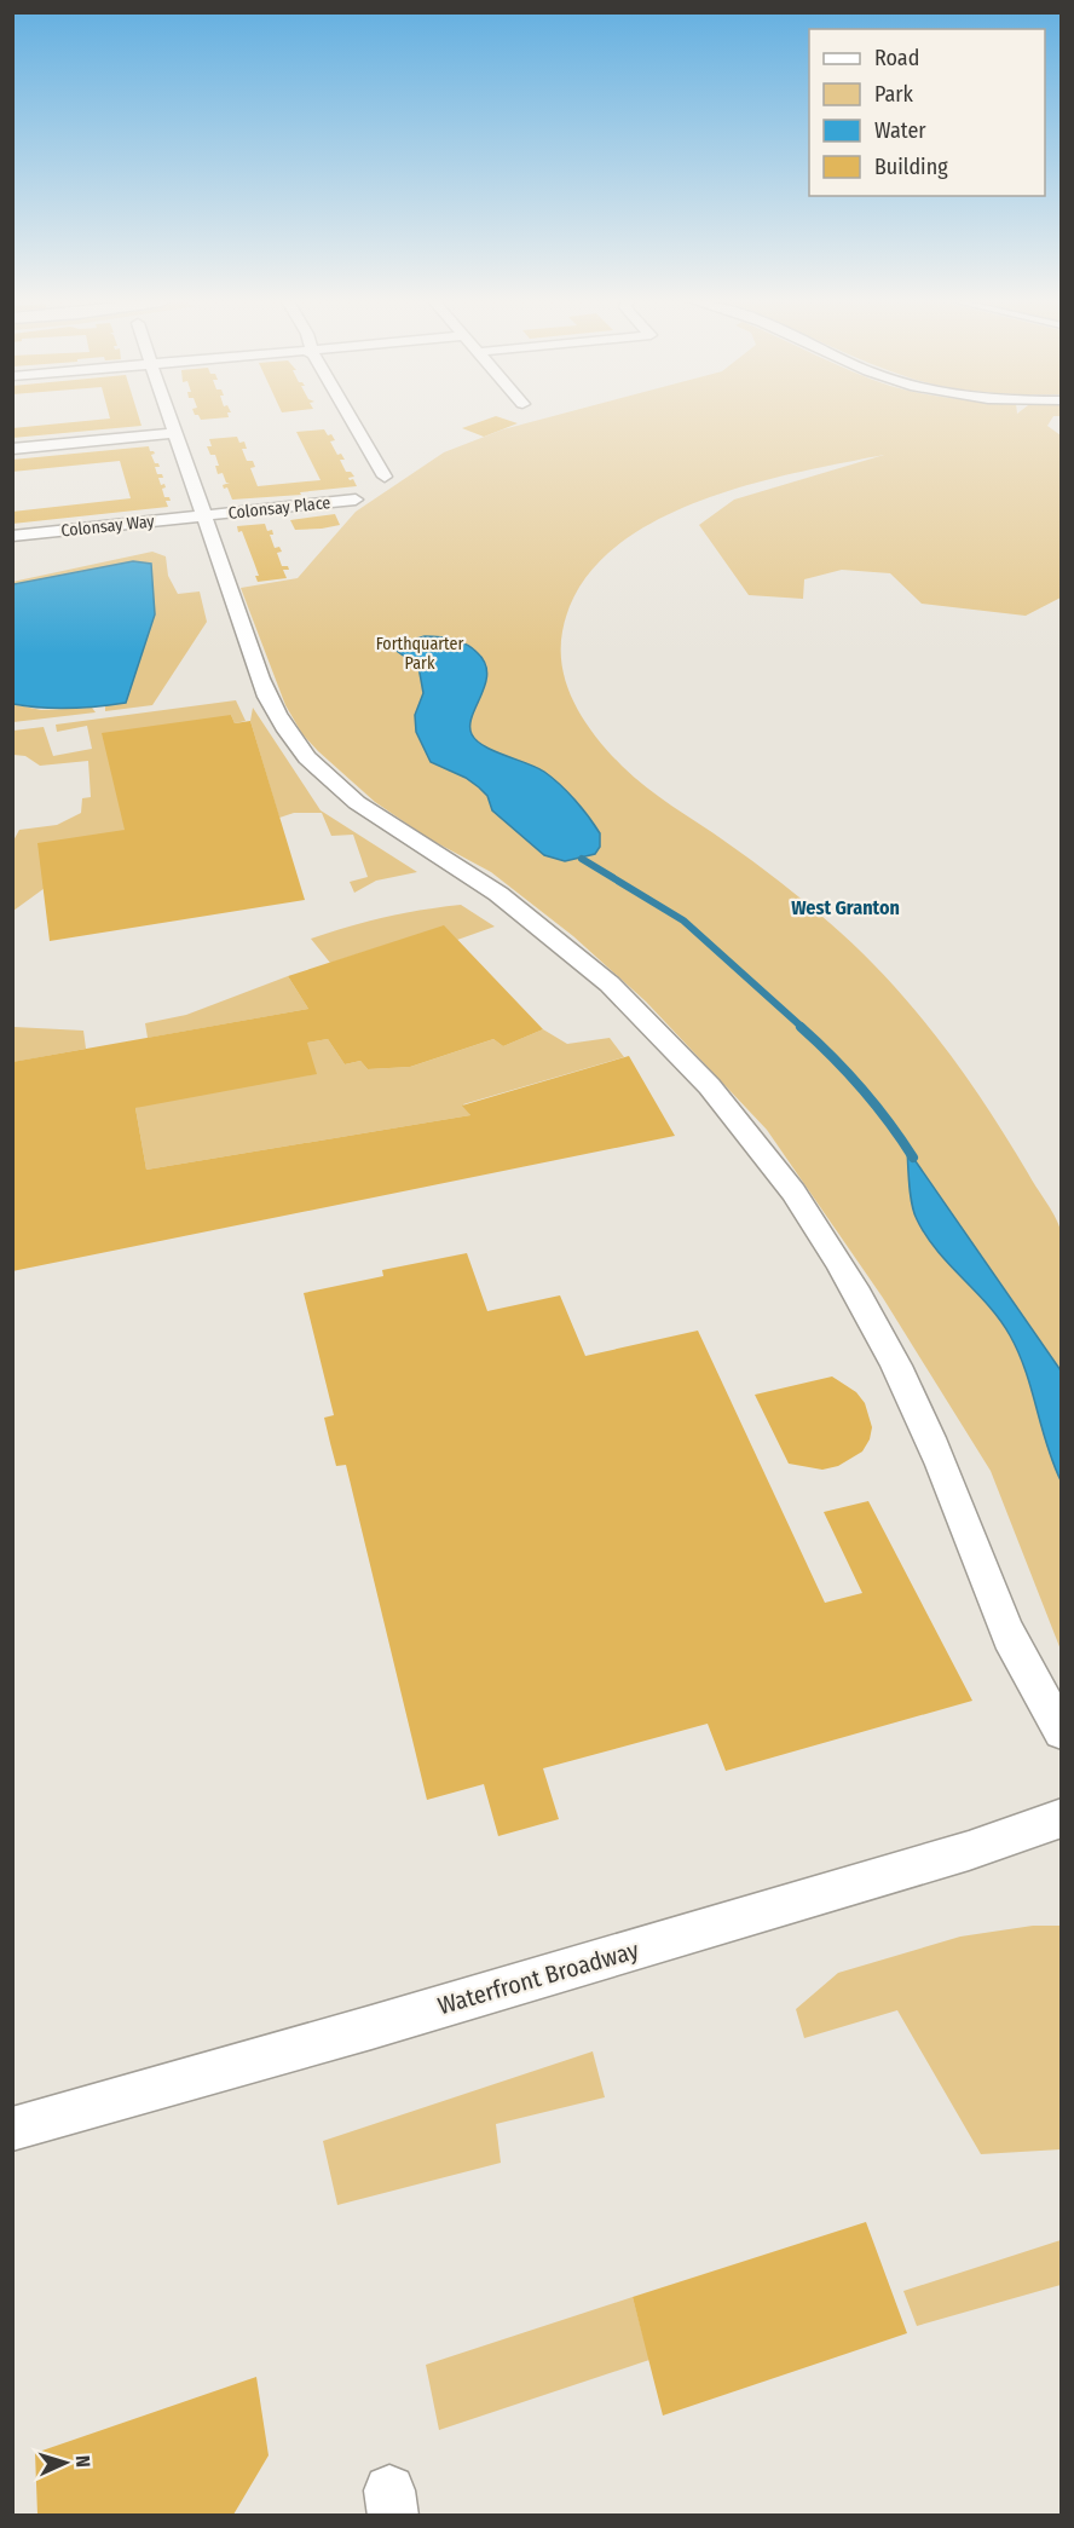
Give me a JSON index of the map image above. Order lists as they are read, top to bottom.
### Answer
{
  "streets": {
    "street": ["Colonsay Place", "Colonsay Way", "Waterfront Broadway"]
  },
  "crossings": [
    ["Colonsay Place", "Colonsay Way"]
  ],
  "districts": ["West Granton"],
  "parks": ["Forthquarter Park"],
  "legend": [
    "Road",
    "Park",
    "Water",
    "Building"
  ],
  "north": "right"
}
